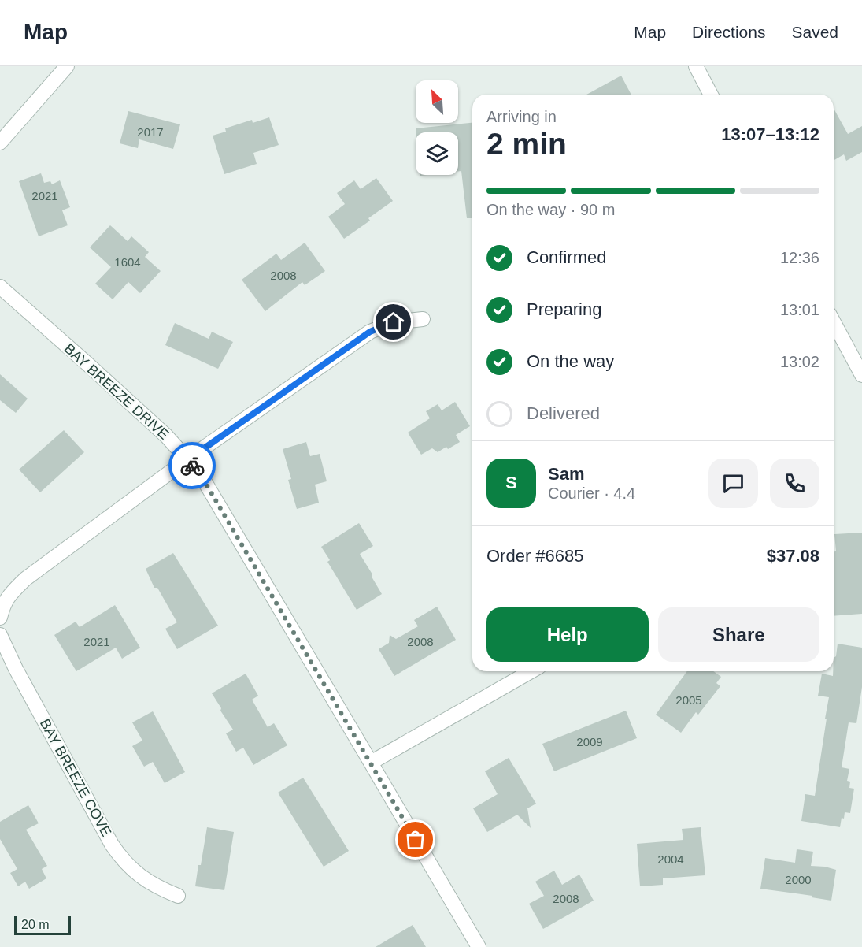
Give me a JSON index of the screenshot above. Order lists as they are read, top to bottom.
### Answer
{
  "streets": {
    "street": ["BAY BREEZE DRIVE", "BAY BREEZE COVE"]
  },
  "house_numbers": [
    "2017",
    "2021",
    "1604",
    "2008",
    "2021",
    "2008",
    "2005",
    "2009",
    "2004",
    "2000",
    "2008"
  ],
  "scale_bar": "20 m",
  "north": "top left",
  "page": {
    "header": "Map",
    "nav": ["Map", "Directions", "Saved"],
    "heading": ["2 min", "Arriving in", "13:07–13:12"],
    "panel": [
      "Sam",
      "Courier · 4.4",
      "Order #6685",
      "$37.08"
    ],
    "bar": "On the way · 90 m",
    "list": [
      ["Confirmed", "12:36"],
      ["Preparing", "13:01"],
      ["On the way", "13:02"],
      "Delivered"
    ],
    "round": "S",
    "buttons": ["Help", "Share"],
    "scale": "20 m"
  }
}
